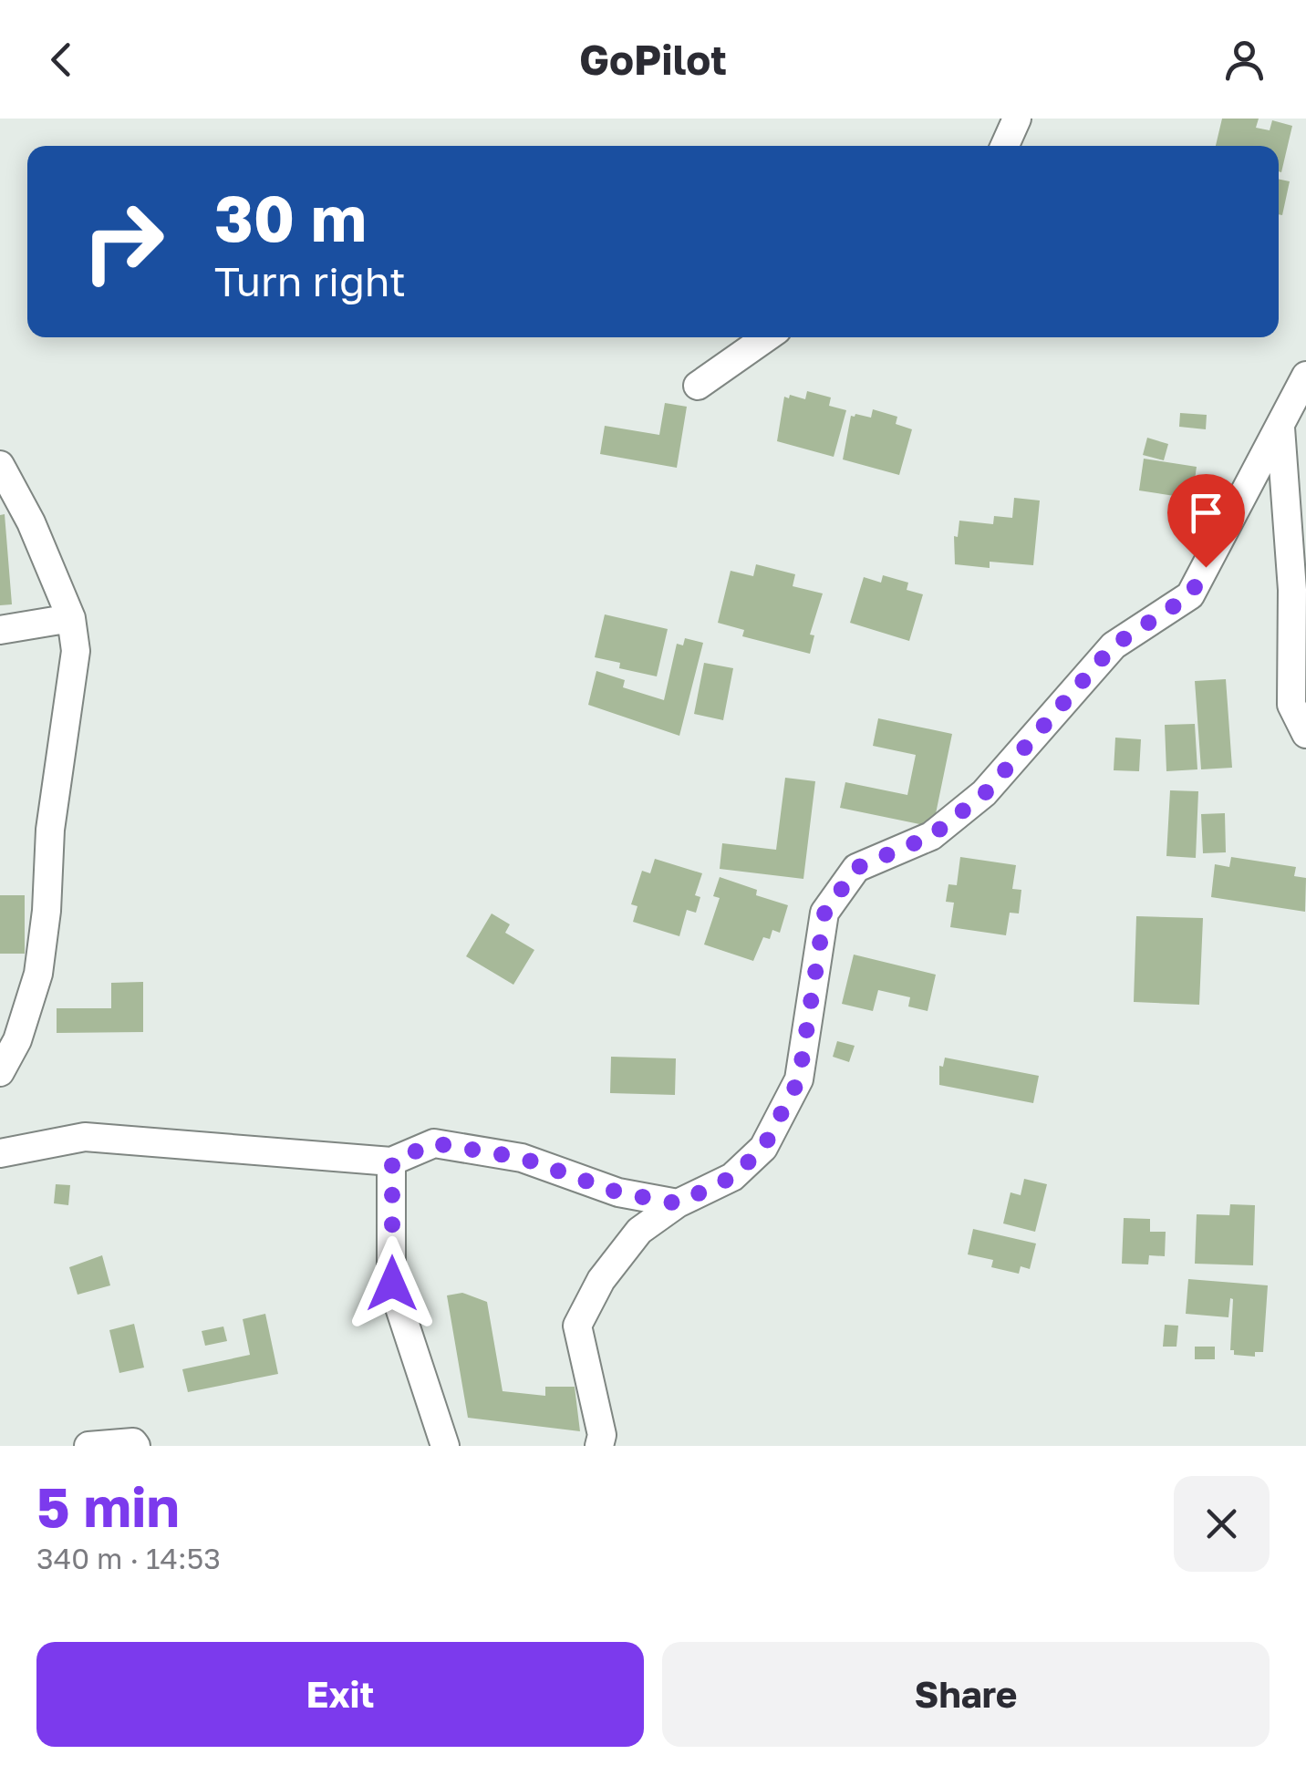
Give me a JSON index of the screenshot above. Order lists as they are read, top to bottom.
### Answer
{
  "page": {
    "header": "GoPilot",
    "turn": ["30 m", "Turn right"],
    "heading": ["5 min", "340 m · 14:53"],
    "buttons": ["Exit", "Share"]
  }
}
